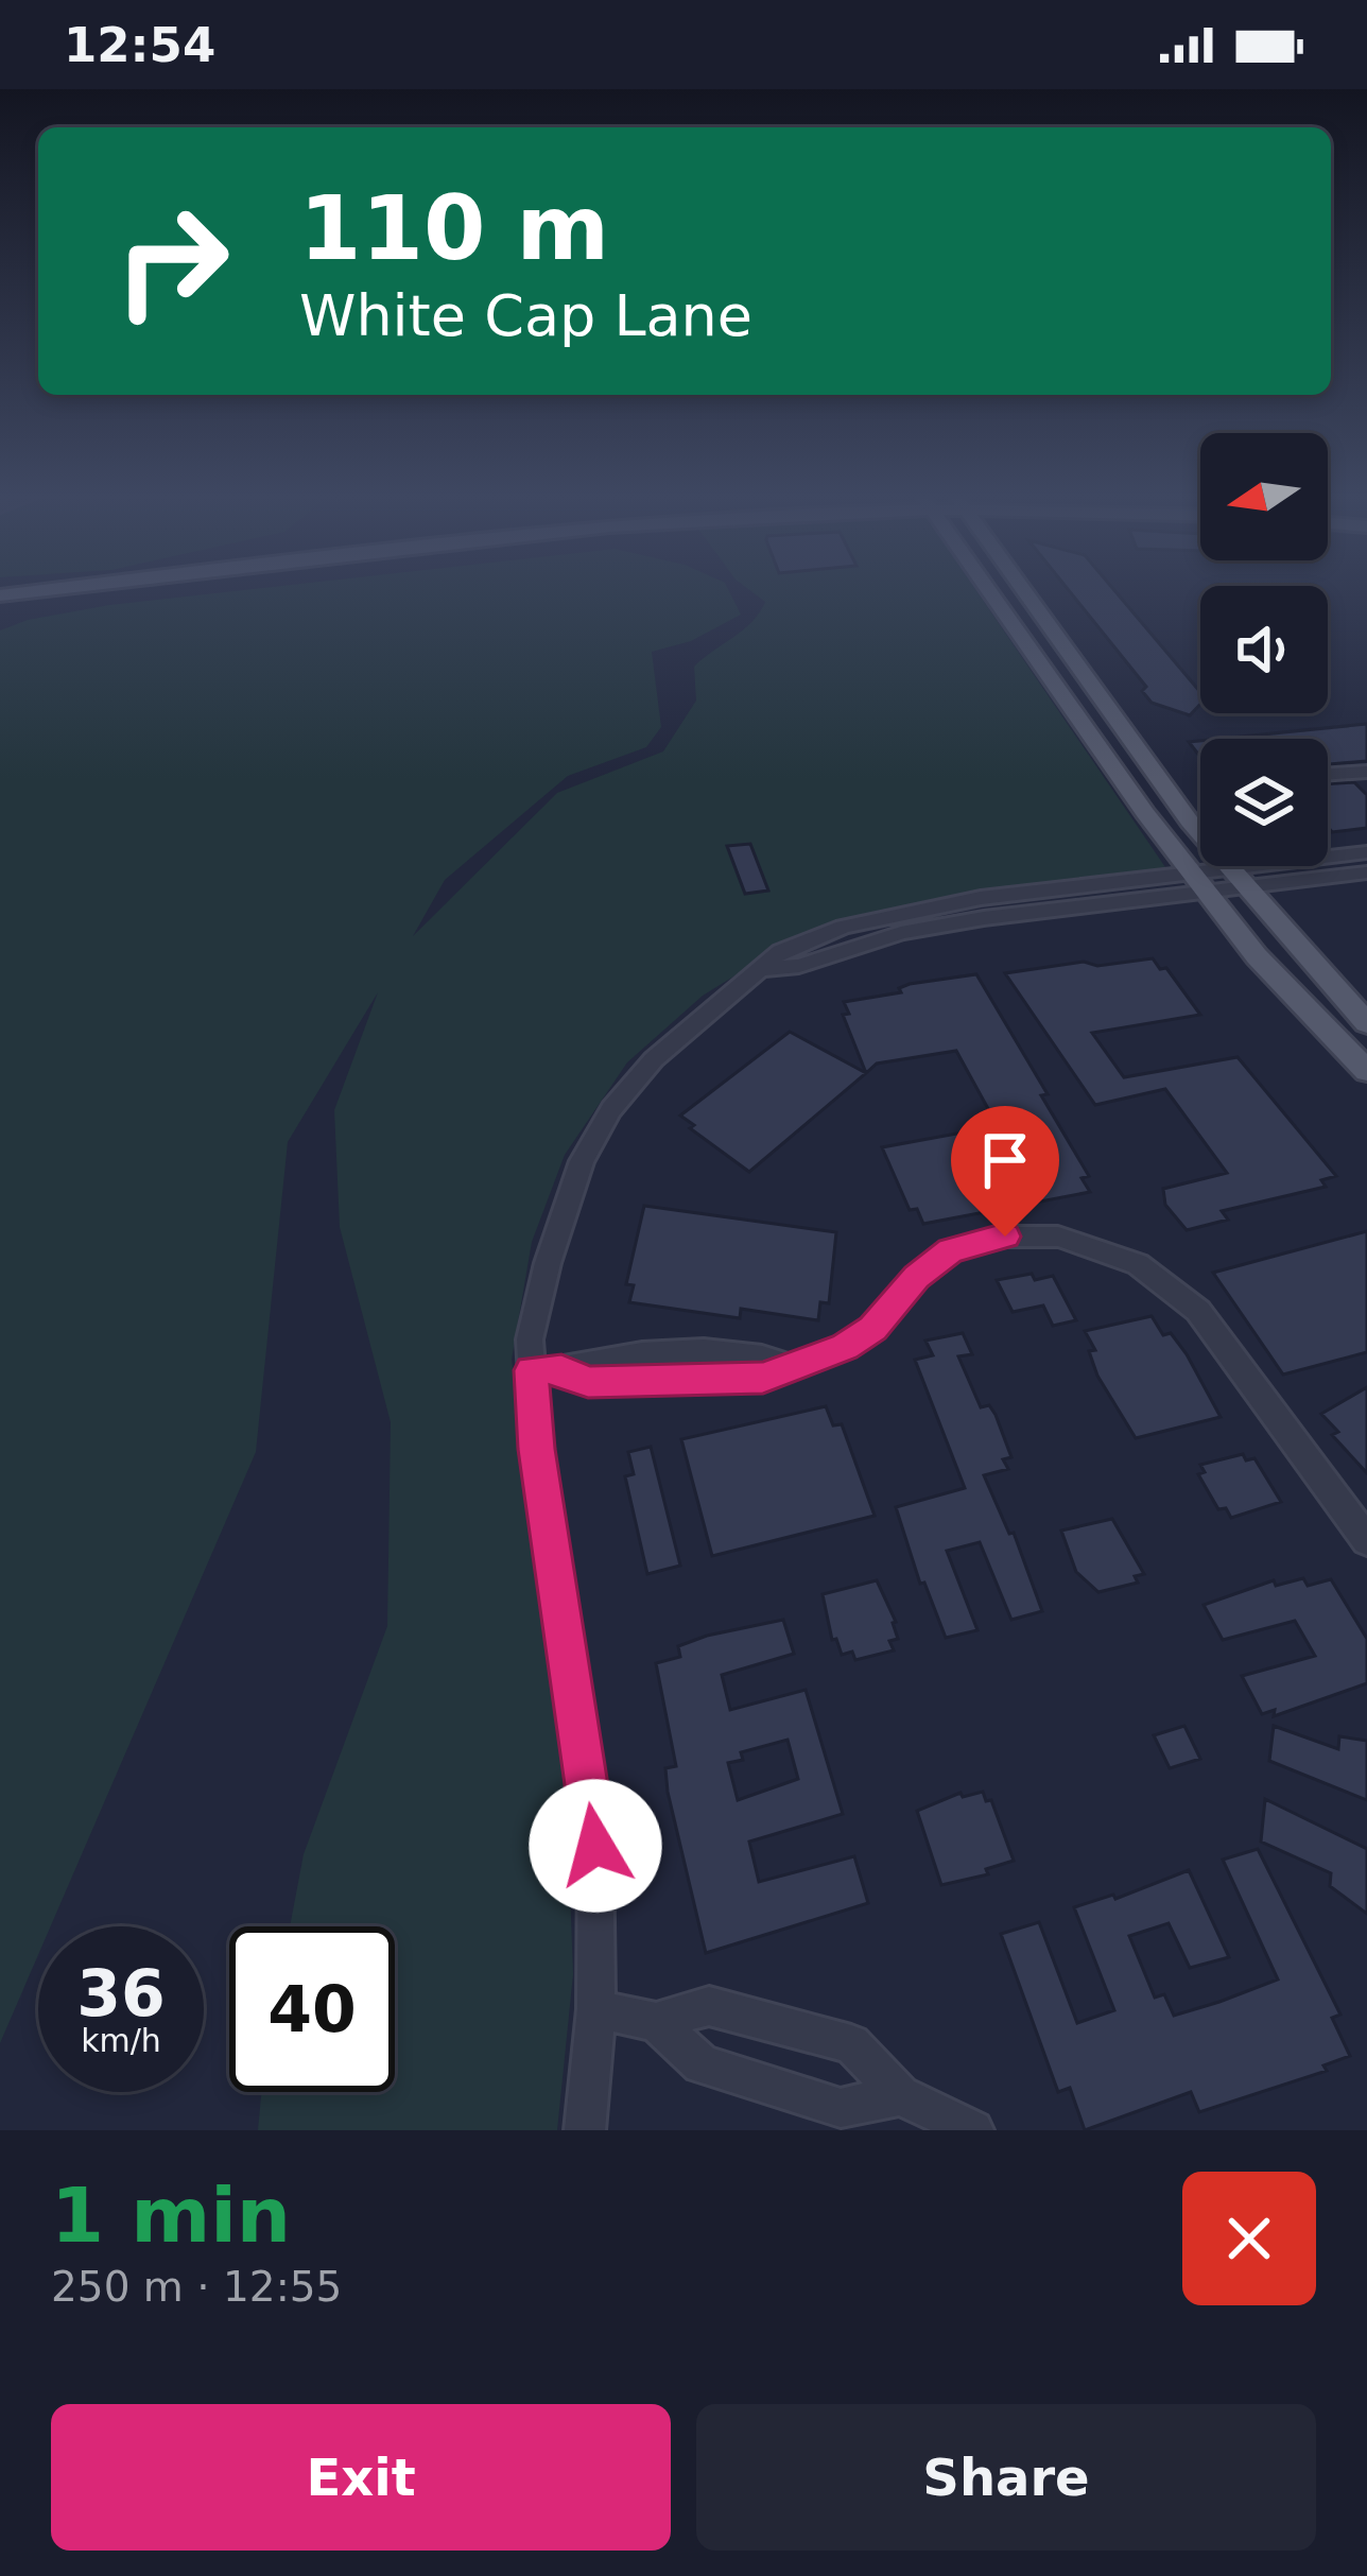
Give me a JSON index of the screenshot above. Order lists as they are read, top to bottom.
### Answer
{
  "north": "left",
  "page": {
    "status": "12:54",
    "turn": ["110 m", "White Cap Lane"],
    "speed": "36 km/h",
    "limit": "40",
    "heading": ["1 min", "250 m · 12:55"],
    "buttons": ["Exit", "Share"]
  }
}
